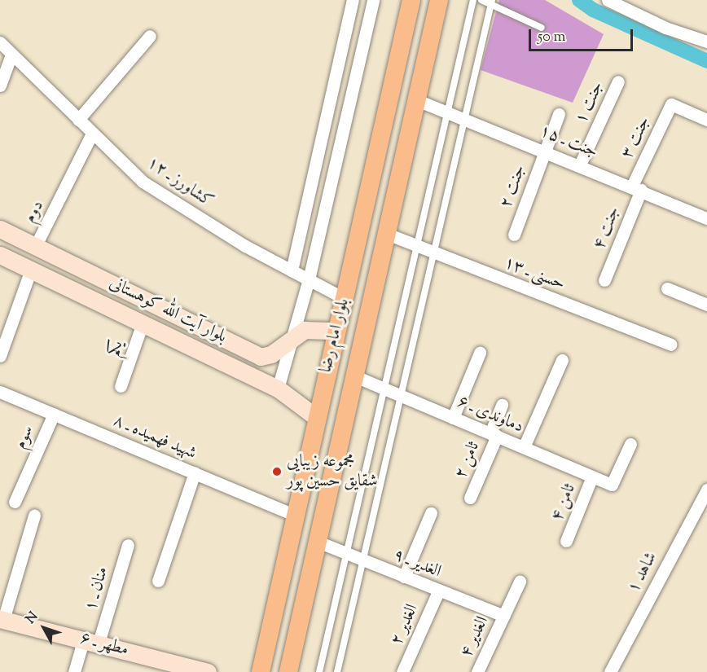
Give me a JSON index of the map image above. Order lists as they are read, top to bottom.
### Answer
{
  "streets": {
    "main road": ["بلوار امام رضا"],
    "street": [
      "جنت ۱",
      "جنت ۳",
      "جنت ـ ۱۵",
      "کشاورز ـ ۱۲",
      "جنت ۲",
      "دوم",
      "جنت ۴",
      "حسنی ـ ۱۳",
      "بلوار آیت الله کوهستانی",
      "یکم",
      "دماوندی ـ ۶",
      "سوم",
      "شهید فهمیده ـ ۸",
      "ثامن ۲",
      "ثامن ۴",
      "الغدیر ـ ۹",
      "شاهد ۱",
      "منان ـ ۱",
      "الغدیر ۲",
      "الغدیر ۴",
      "مطهر ـ ۶"
    ]
  },
  "crossings": [
    ["جنت ۱", "جنت ـ ۱۵"],
    ["جنت ۳", "جنت ـ ۱۵"],
    ["جنت ۳", "جنت ۴"],
    ["جنت ـ ۱۵", "جنت ۲"],
    ["جنت ـ ۱۵", "جنت ۴"],
    ["جنت ـ ۱۵", "بلوار امام رضا"],
    ["کشاورز ـ ۱۲", "دوم"],
    ["کشاورز ـ ۱۲", "بلوار امام رضا"],
    ["دوم", "بلوار آیت الله کوهستانی"],
    ["حسنی ـ ۱۳", "بلوار امام رضا"],
    ["بلوار آیت الله کوهستانی", "بلوار امام رضا"],
    ["بلوار آیت الله کوهستانی", "یکم"],
    ["بلوار امام رضا", "دماوندی ـ ۶"],
    ["بلوار امام رضا", "شهید فهمیده ـ ۸"],
    ["بلوار امام رضا", "الغدیر ـ ۹"],
    ["دماوندی ـ ۶", "ثامن ۲"],
    ["دماوندی ـ ۶", "ثامن ۴"],
    ["سوم", "شهید فهمیده ـ ۸"],
    ["الغدیر ـ ۹", "الغدیر ۲"],
    ["الغدیر ـ ۹", "الغدیر ۴"],
    ["منان ـ ۱", "مطهر ـ ۶"]
  ],
  "places": ["مجموعه زیبایی شقایق حسین پور"],
  "scale_bar": "50 m",
  "north": "top left"
}
